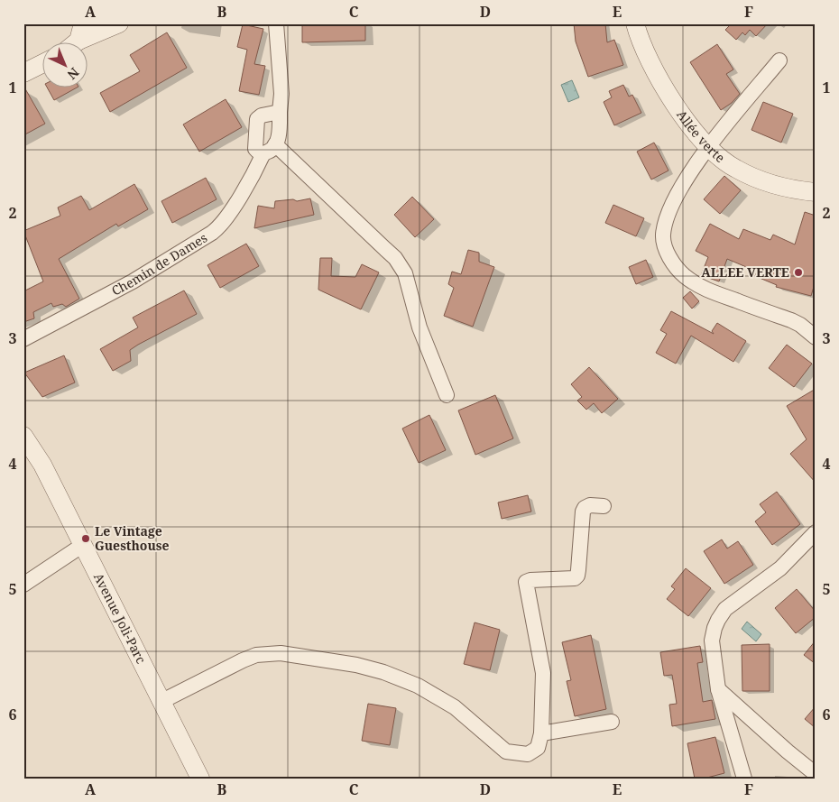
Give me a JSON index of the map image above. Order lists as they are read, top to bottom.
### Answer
{
  "streets": {
    "street": ["Allée verte", "Chemin de Dames", "Avenue Joli-Parc"]
  },
  "places": ["ALLEE VERTE", "Le Vintage Guesthouse"],
  "north": "bottom right",
  "grid": {
    "columns": [
      "A",
      "B",
      "C",
      "D",
      "E",
      "F"
    ],
    "rows": [
      "1",
      "2",
      "3",
      "4",
      "5",
      "6"
    ]
  }
}
